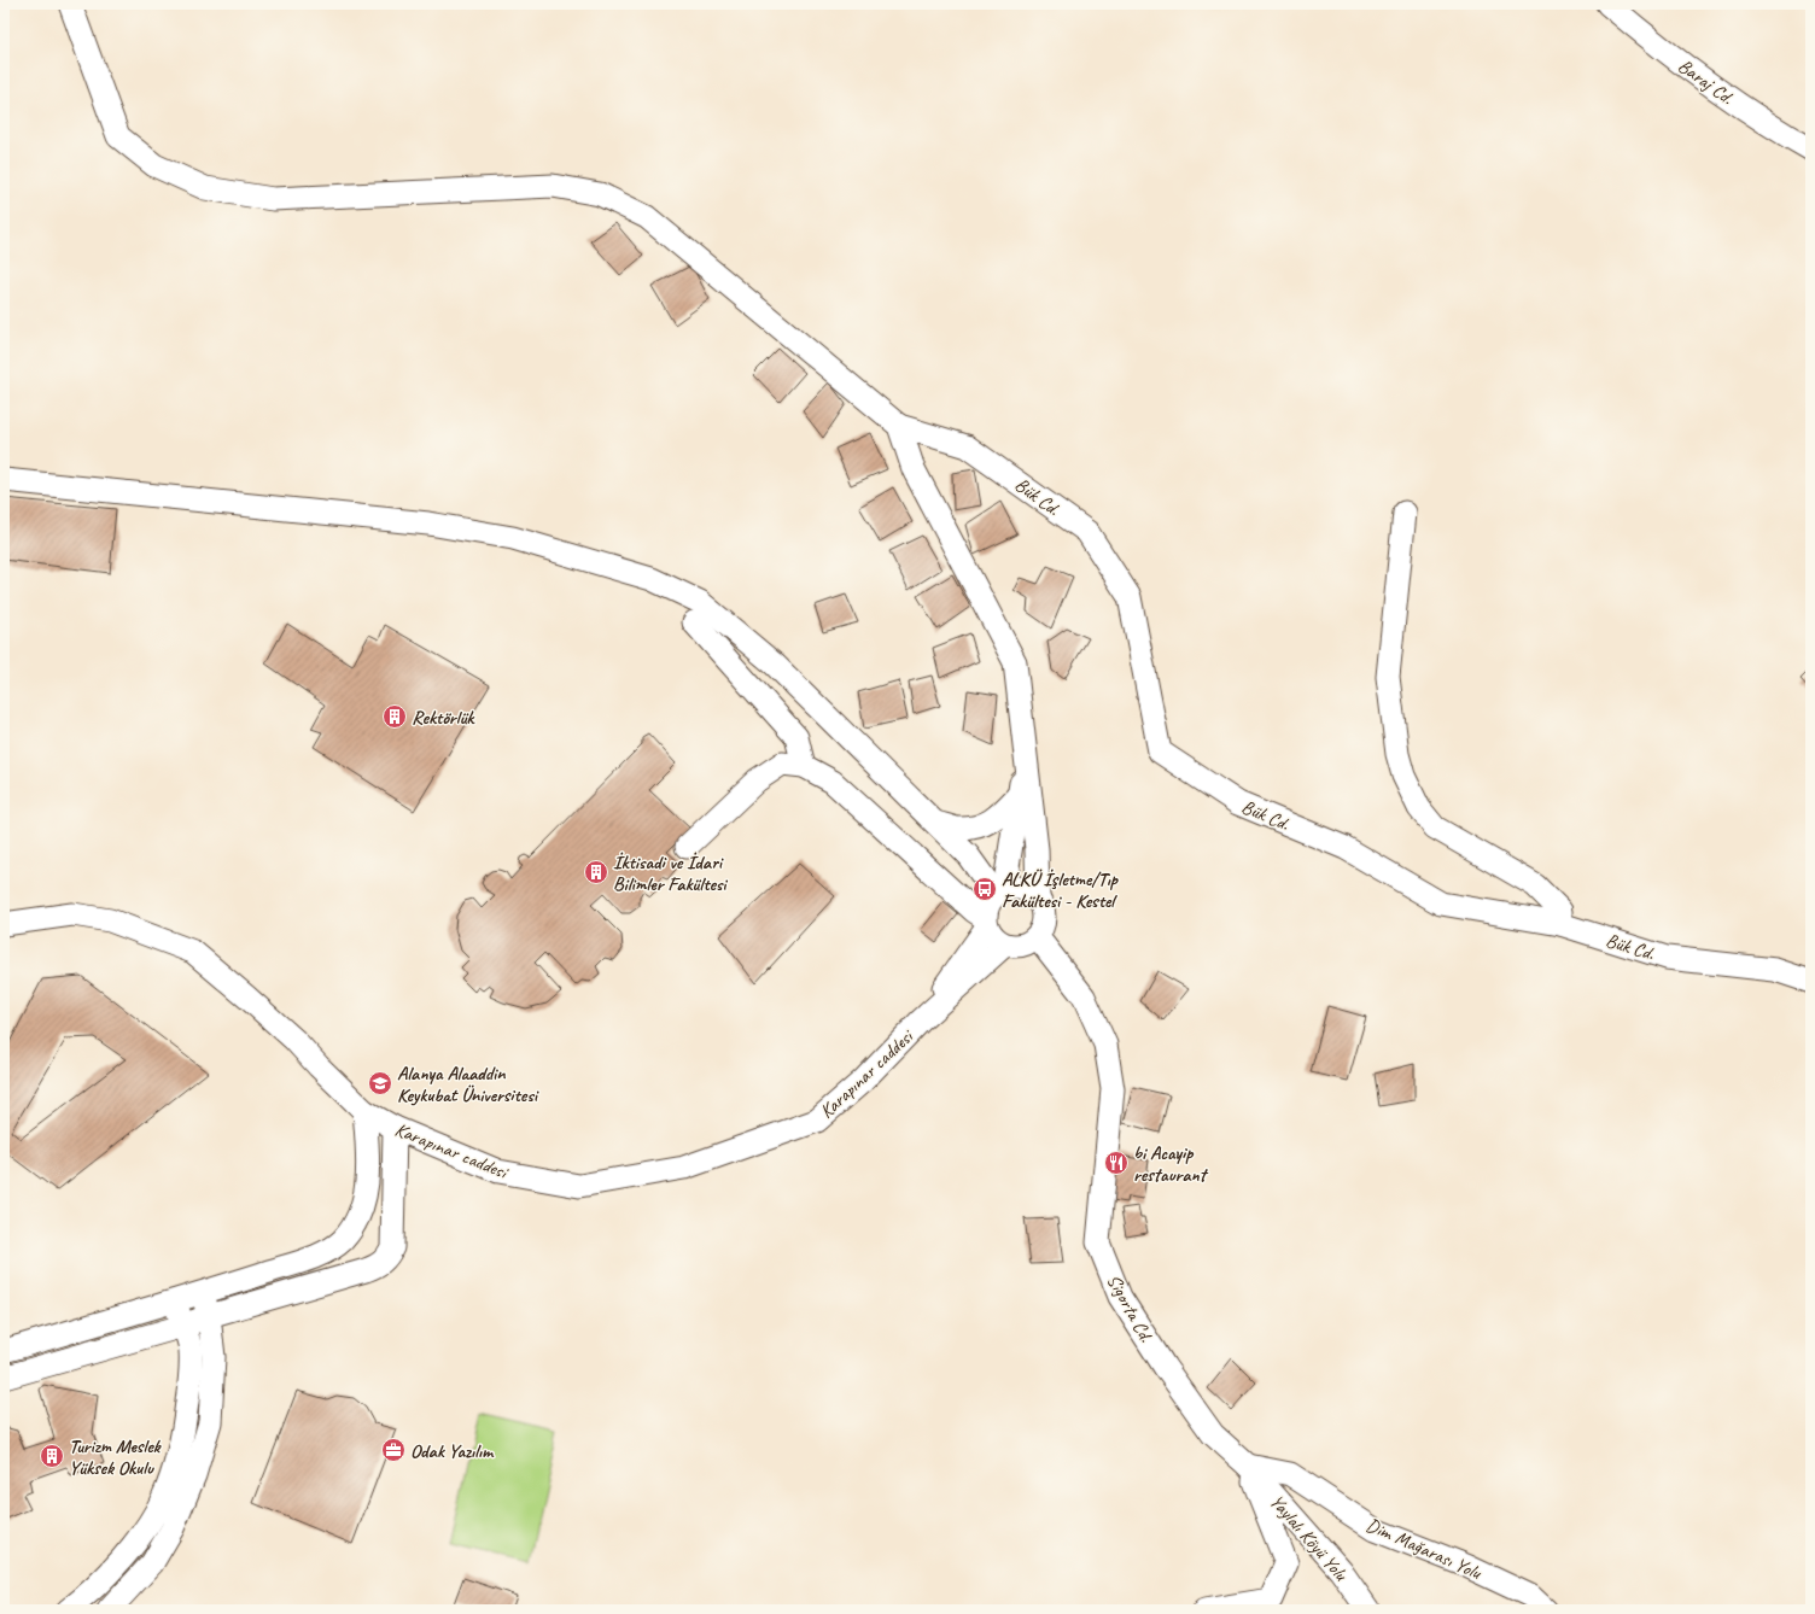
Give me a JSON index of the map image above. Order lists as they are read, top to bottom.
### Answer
{
  "streets": {
    "street": [
      "Baraj Cd.",
      "Bük Cd.",
      "Karapınar caddesi",
      "Sigorta Cd.",
      "Yaylalı Köyü Yolu",
      "Dim Mağarası Yolu"
    ]
  },
  "crossings": [
    ["Karapınar caddesi", "Sigorta Cd."],
    ["Sigorta Cd.", "Yaylalı Köyü Yolu"],
    ["Sigorta Cd.", "Dim Mağarası Yolu"],
    ["Yaylalı Köyü Yolu", "Dim Mağarası Yolu"]
  ],
  "places": {
    "building": ["Rektörlük", "İktisadi ve İdari Bilimler Fakültesi", "Turizm Meslek Yüksek Okulu"],
    "bus stop": ["ALKÜ İşletme/Tıp Fakültesi - Kestel"],
    "school or university": ["Alanya Alaaddin Keykubat Üniversitesi"],
    "restaurant": ["bi Acayip restaurant"],
    "office": ["Odak Yazılım"]
  }
}
